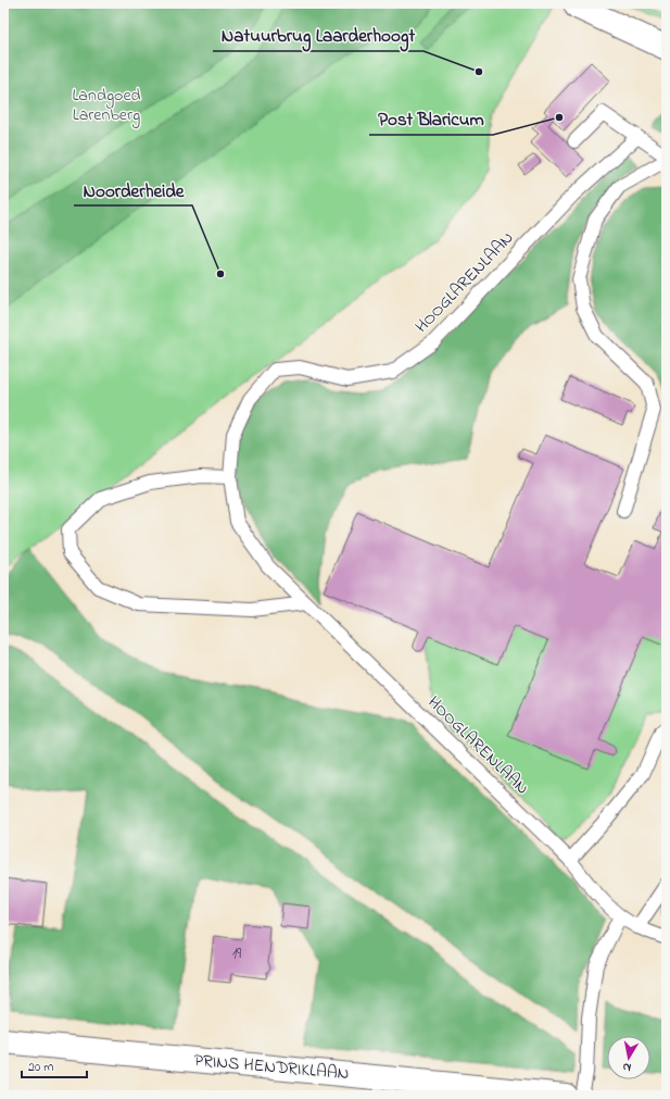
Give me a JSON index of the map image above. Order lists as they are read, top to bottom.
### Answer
{
  "streets": {
    "main road": ["PRINS HENDRIKLAAN"],
    "lane": ["HOOGLARENLAAN"]
  },
  "parks": ["Landgoed Larenberg"],
  "places": ["Natuurbrug Laarderhoogt", "Post Blaricum", "Noorderheide"],
  "house_numbers": ["19"],
  "scale_bar": "20 m",
  "north": "bottom"
}
